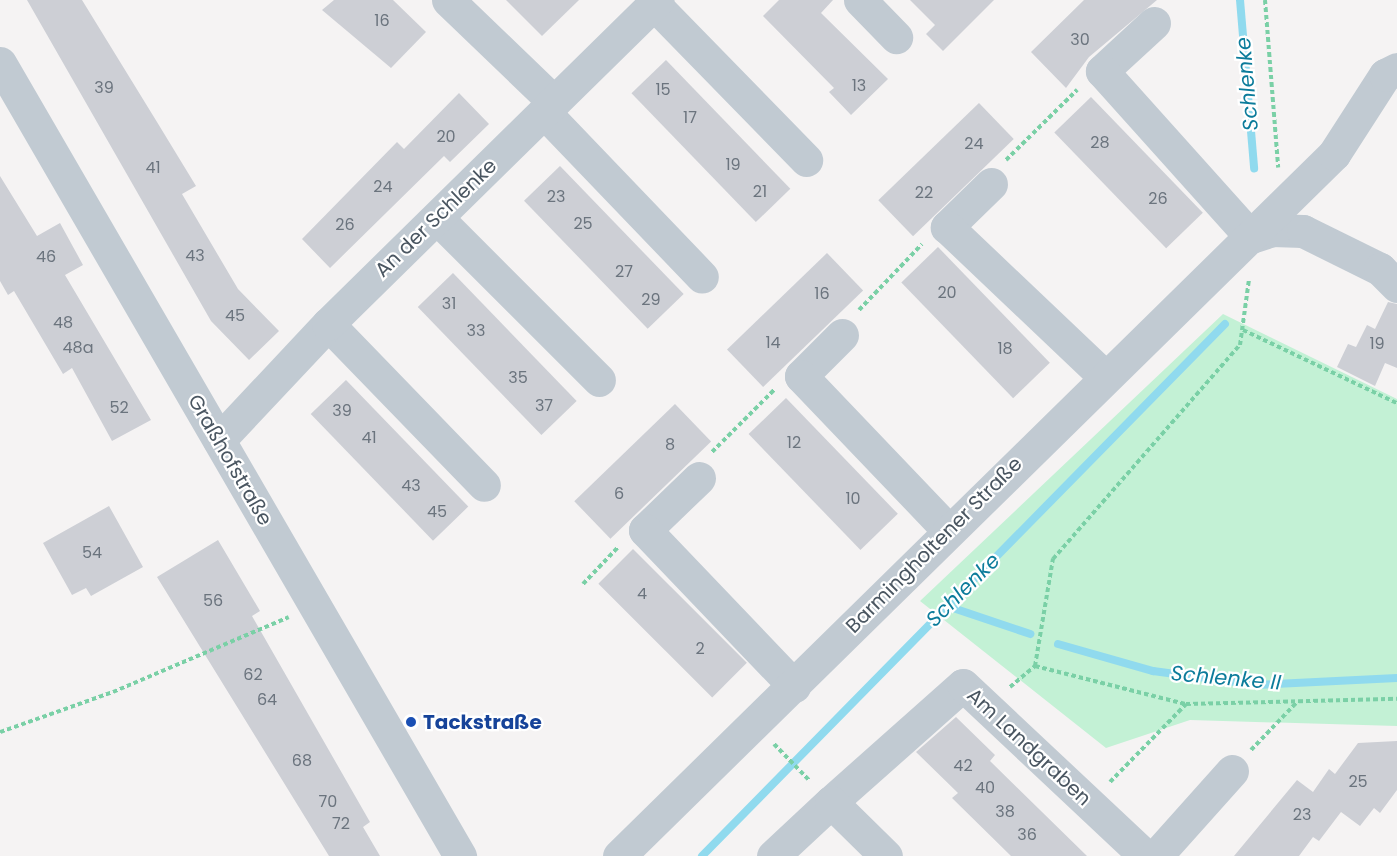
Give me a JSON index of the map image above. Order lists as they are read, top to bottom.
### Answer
{
  "streets": {
    "street": [
      "An der Schlenke",
      "Graßhofstraße",
      "Barmingholtener Straße",
      "Am Landgraben"
    ]
  },
  "crossings": [
    ["An der Schlenke", "Graßhofstraße"]
  ],
  "water": ["Schlenke", "Schlenke II"],
  "places": ["Tackstraße"],
  "house_numbers": [
    "16",
    "30",
    "13",
    "39",
    "15",
    "17",
    "20",
    "28",
    "24",
    "19",
    "41",
    "24",
    "21",
    "22",
    "23",
    "26",
    "25",
    "26",
    "43",
    "46",
    "27",
    "20",
    "16",
    "29",
    "31",
    "45",
    "48",
    "33",
    "14",
    "19",
    "48a",
    "18",
    "35",
    "37",
    "52",
    "39",
    "41",
    "12",
    "8",
    "43",
    "6",
    "10",
    "45",
    "54",
    "4",
    "56",
    "2",
    "62",
    "64",
    "68",
    "42",
    "25",
    "40",
    "70",
    "38",
    "23",
    "72",
    "36"
  ]
}
